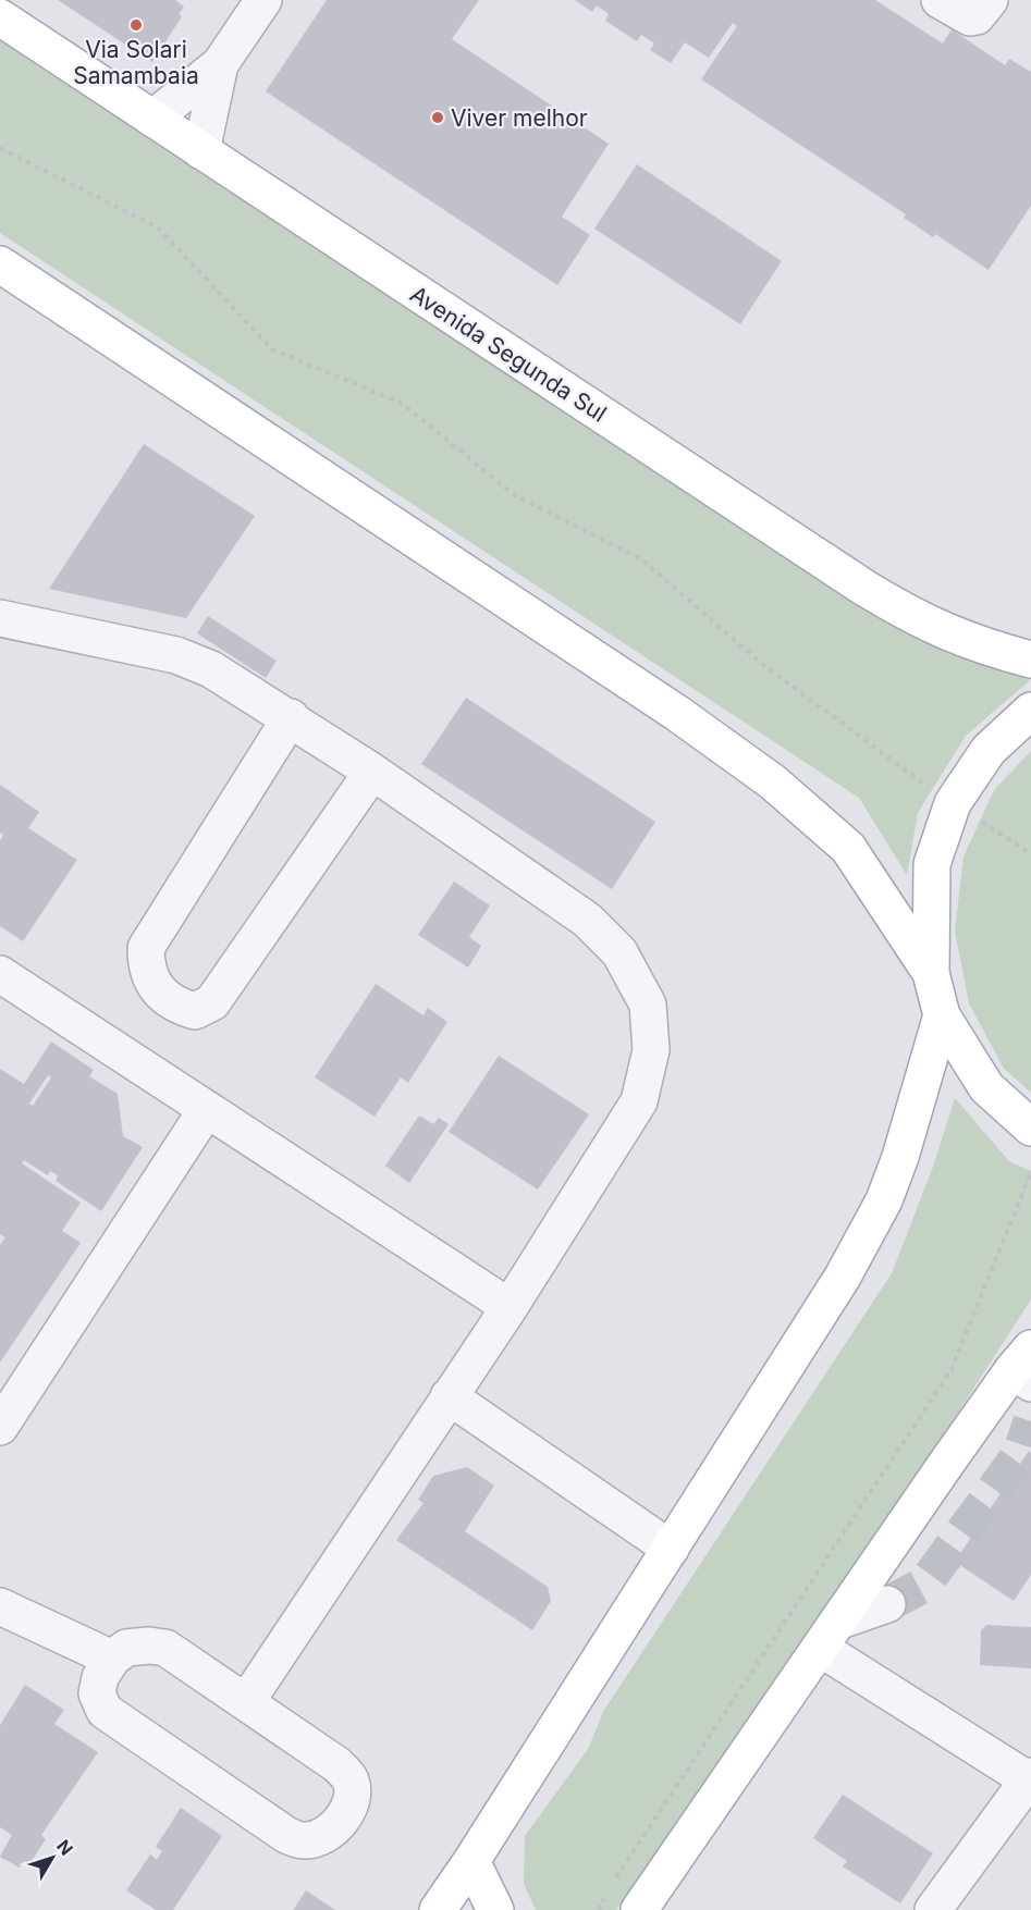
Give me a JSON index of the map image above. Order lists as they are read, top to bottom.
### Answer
{
  "streets": {
    "main road": ["Avenida Segunda Sul"]
  },
  "places": ["Via Solari Samambaia", "Viver melhor"],
  "north": "top right"
}
